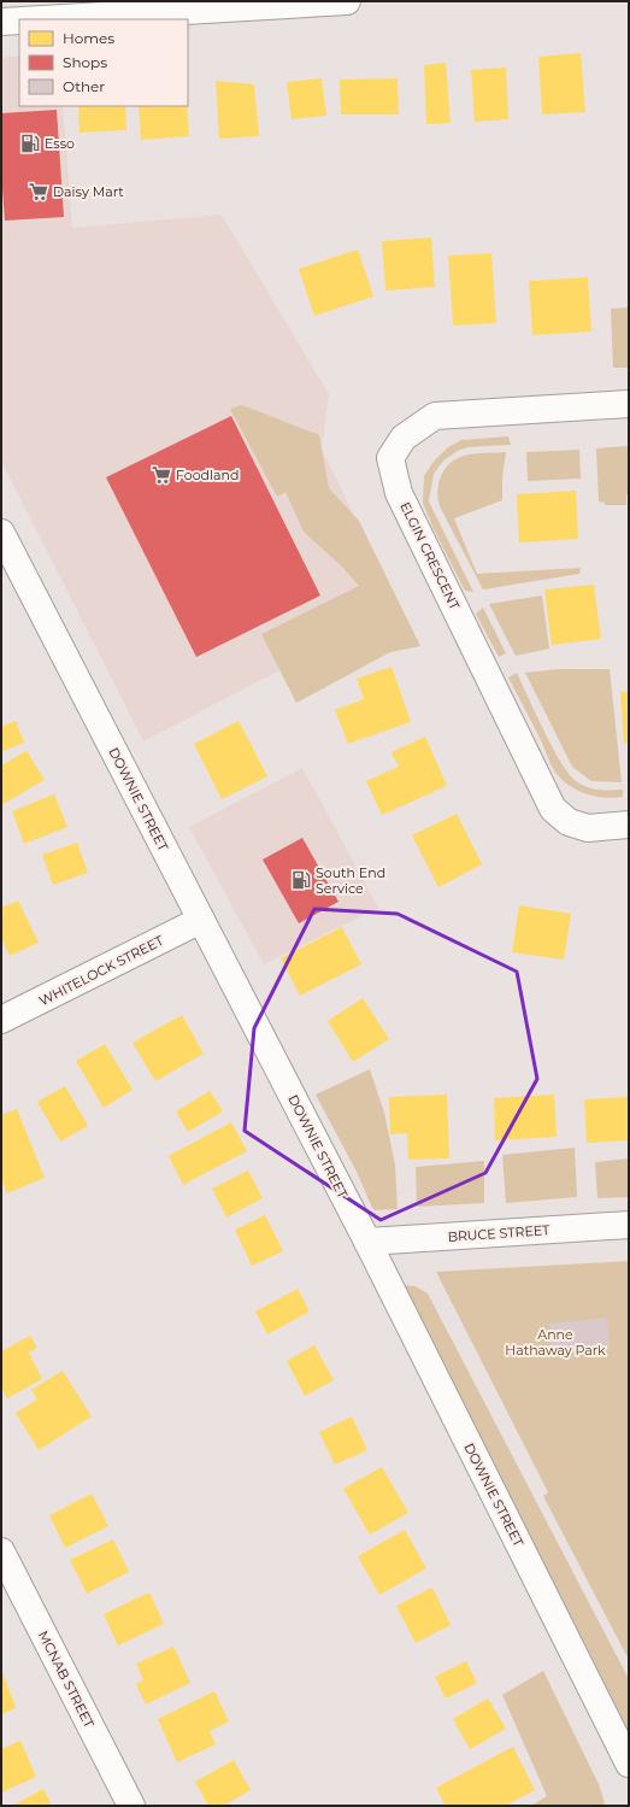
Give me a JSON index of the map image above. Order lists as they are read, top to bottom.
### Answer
{
  "streets": {
    "street": [
      "ELGIN CRESCENT",
      "DOWNIE STREET",
      "WHITELOCK STREET",
      "BRUCE STREET",
      "MCNAB STREET"
    ]
  },
  "crossings": [
    ["DOWNIE STREET", "WHITELOCK STREET"],
    ["DOWNIE STREET", "BRUCE STREET"]
  ],
  "parks": ["Anne Hathaway Park"],
  "places": {
    "fuel station": ["Esso", "South End Service"],
    "supermarket": ["Daisy Mart", "Foodland"]
  },
  "legend": ["Homes", "Shops", "Other"]
}
